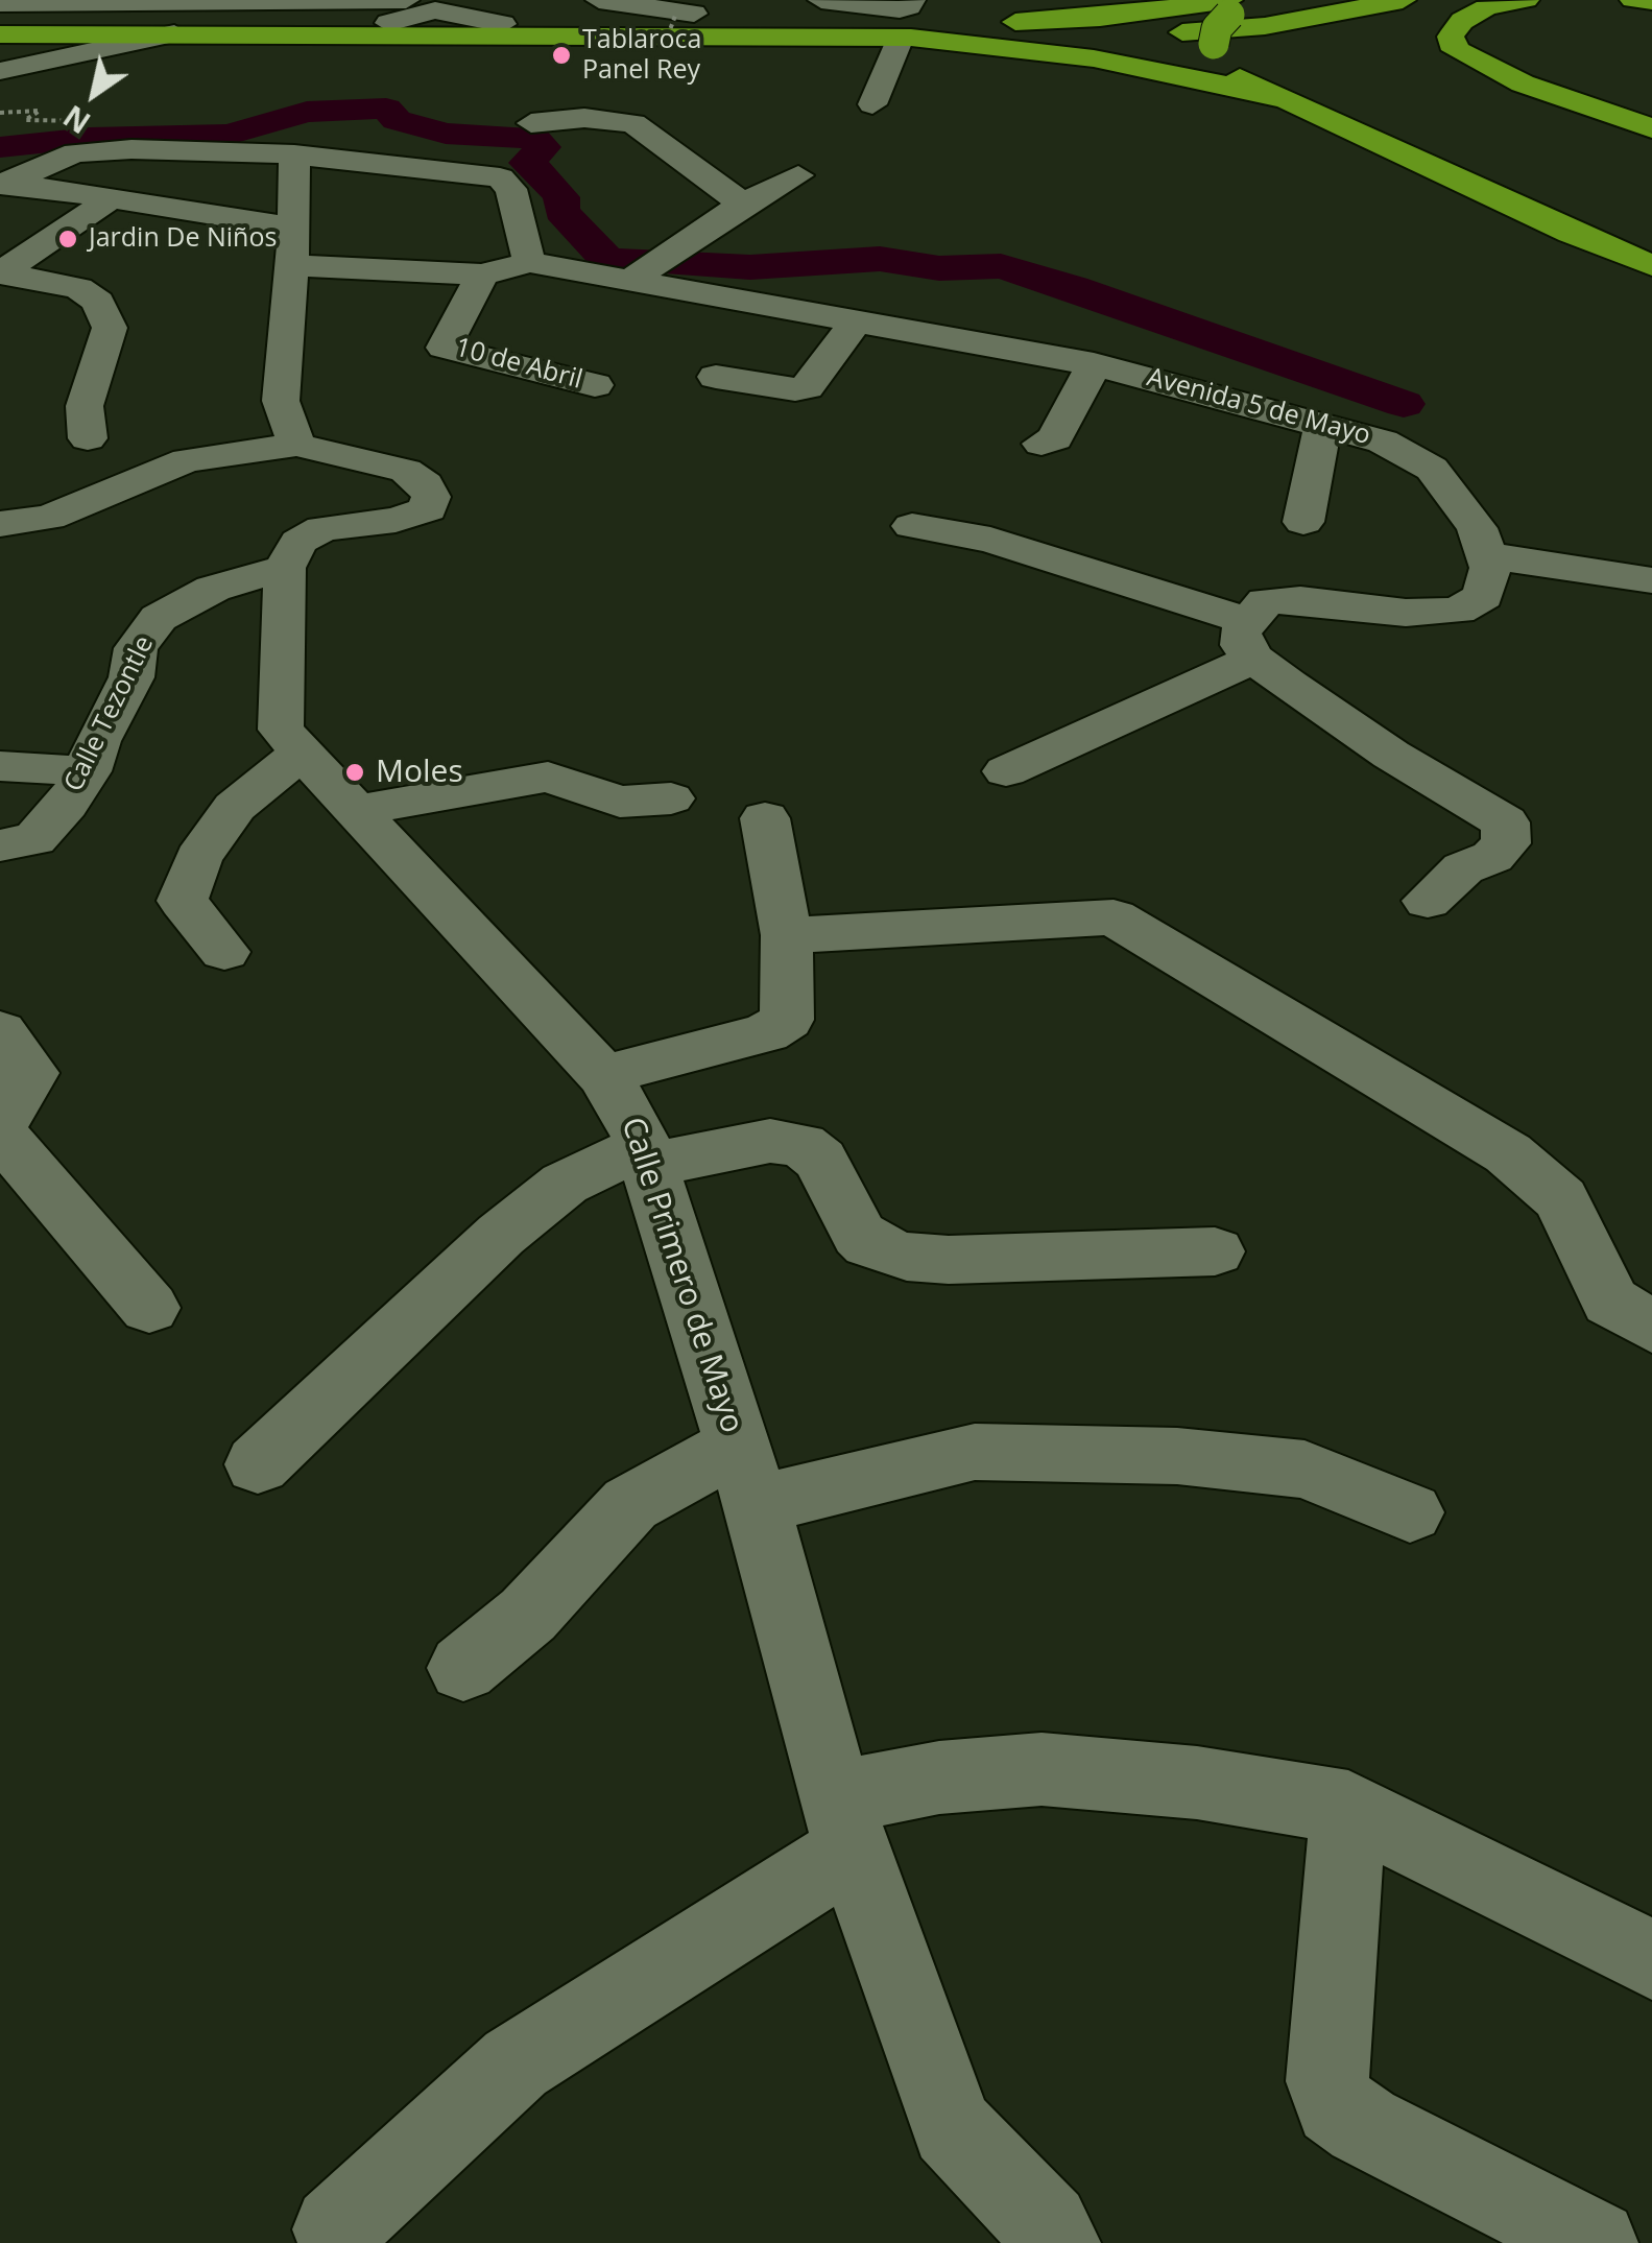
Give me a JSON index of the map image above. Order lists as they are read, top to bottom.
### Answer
{
  "streets": {
    "street": [
      "10 de Abril",
      "Avenida 5 de Mayo",
      "Calle Tezontle",
      "Calle Primero de Mayo"
    ]
  },
  "crossings": [
    ["Calle Tezontle", "Calle Primero de Mayo"]
  ],
  "places": ["Tablaroca Panel Rey", "Jardin De Niños", "Moles"],
  "north": "bottom left"
}
